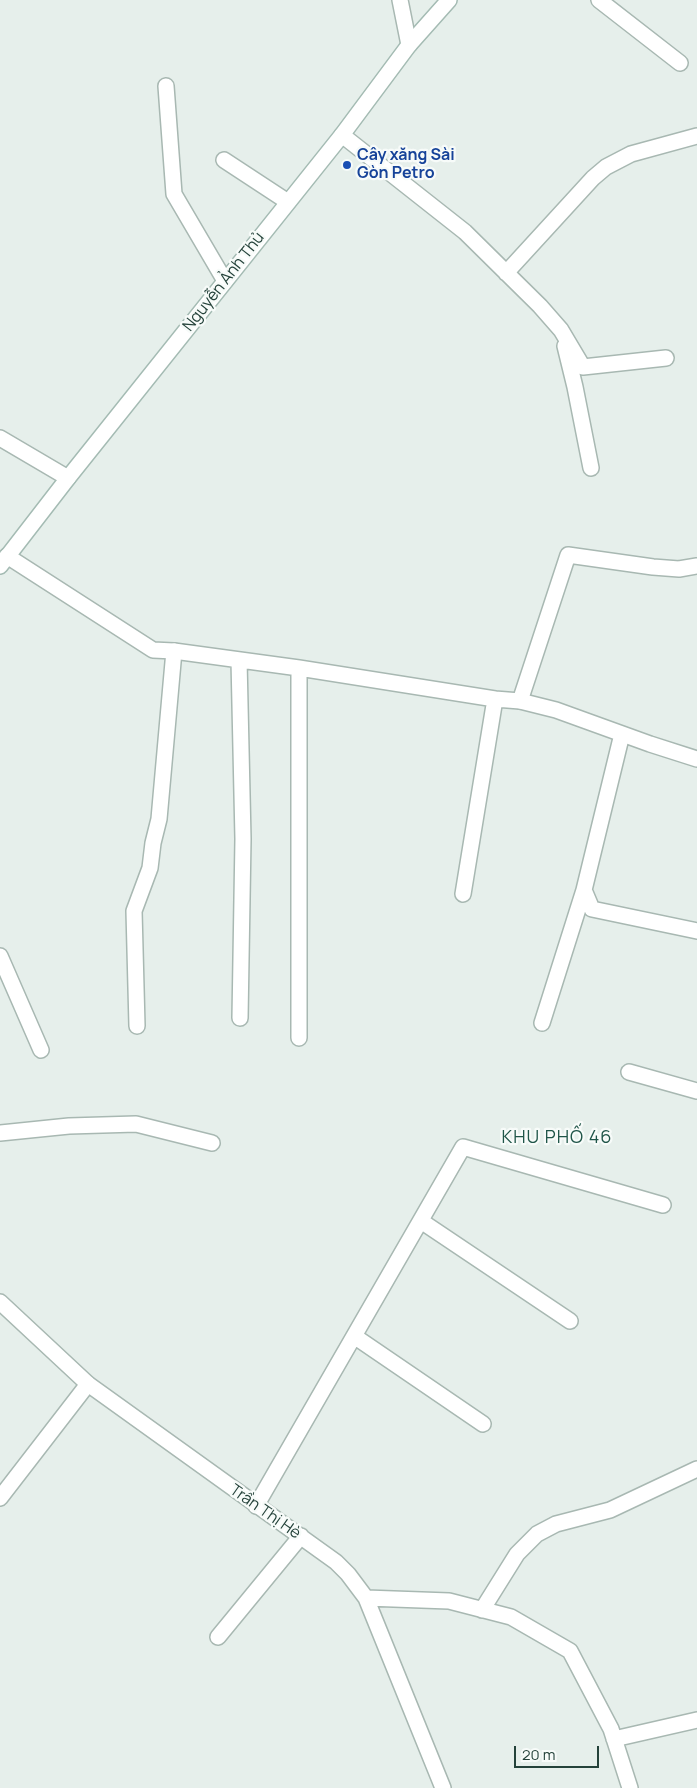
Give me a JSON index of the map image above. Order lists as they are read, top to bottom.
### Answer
{
  "streets": {
    "street": ["Nguyễn Ảnh Thủ", "Trần Thị Hè"]
  },
  "districts": ["KHU PHỐ 46"],
  "places": ["Cây xăng Sài Gòn Petro"],
  "scale_bar": "20 m"
}
